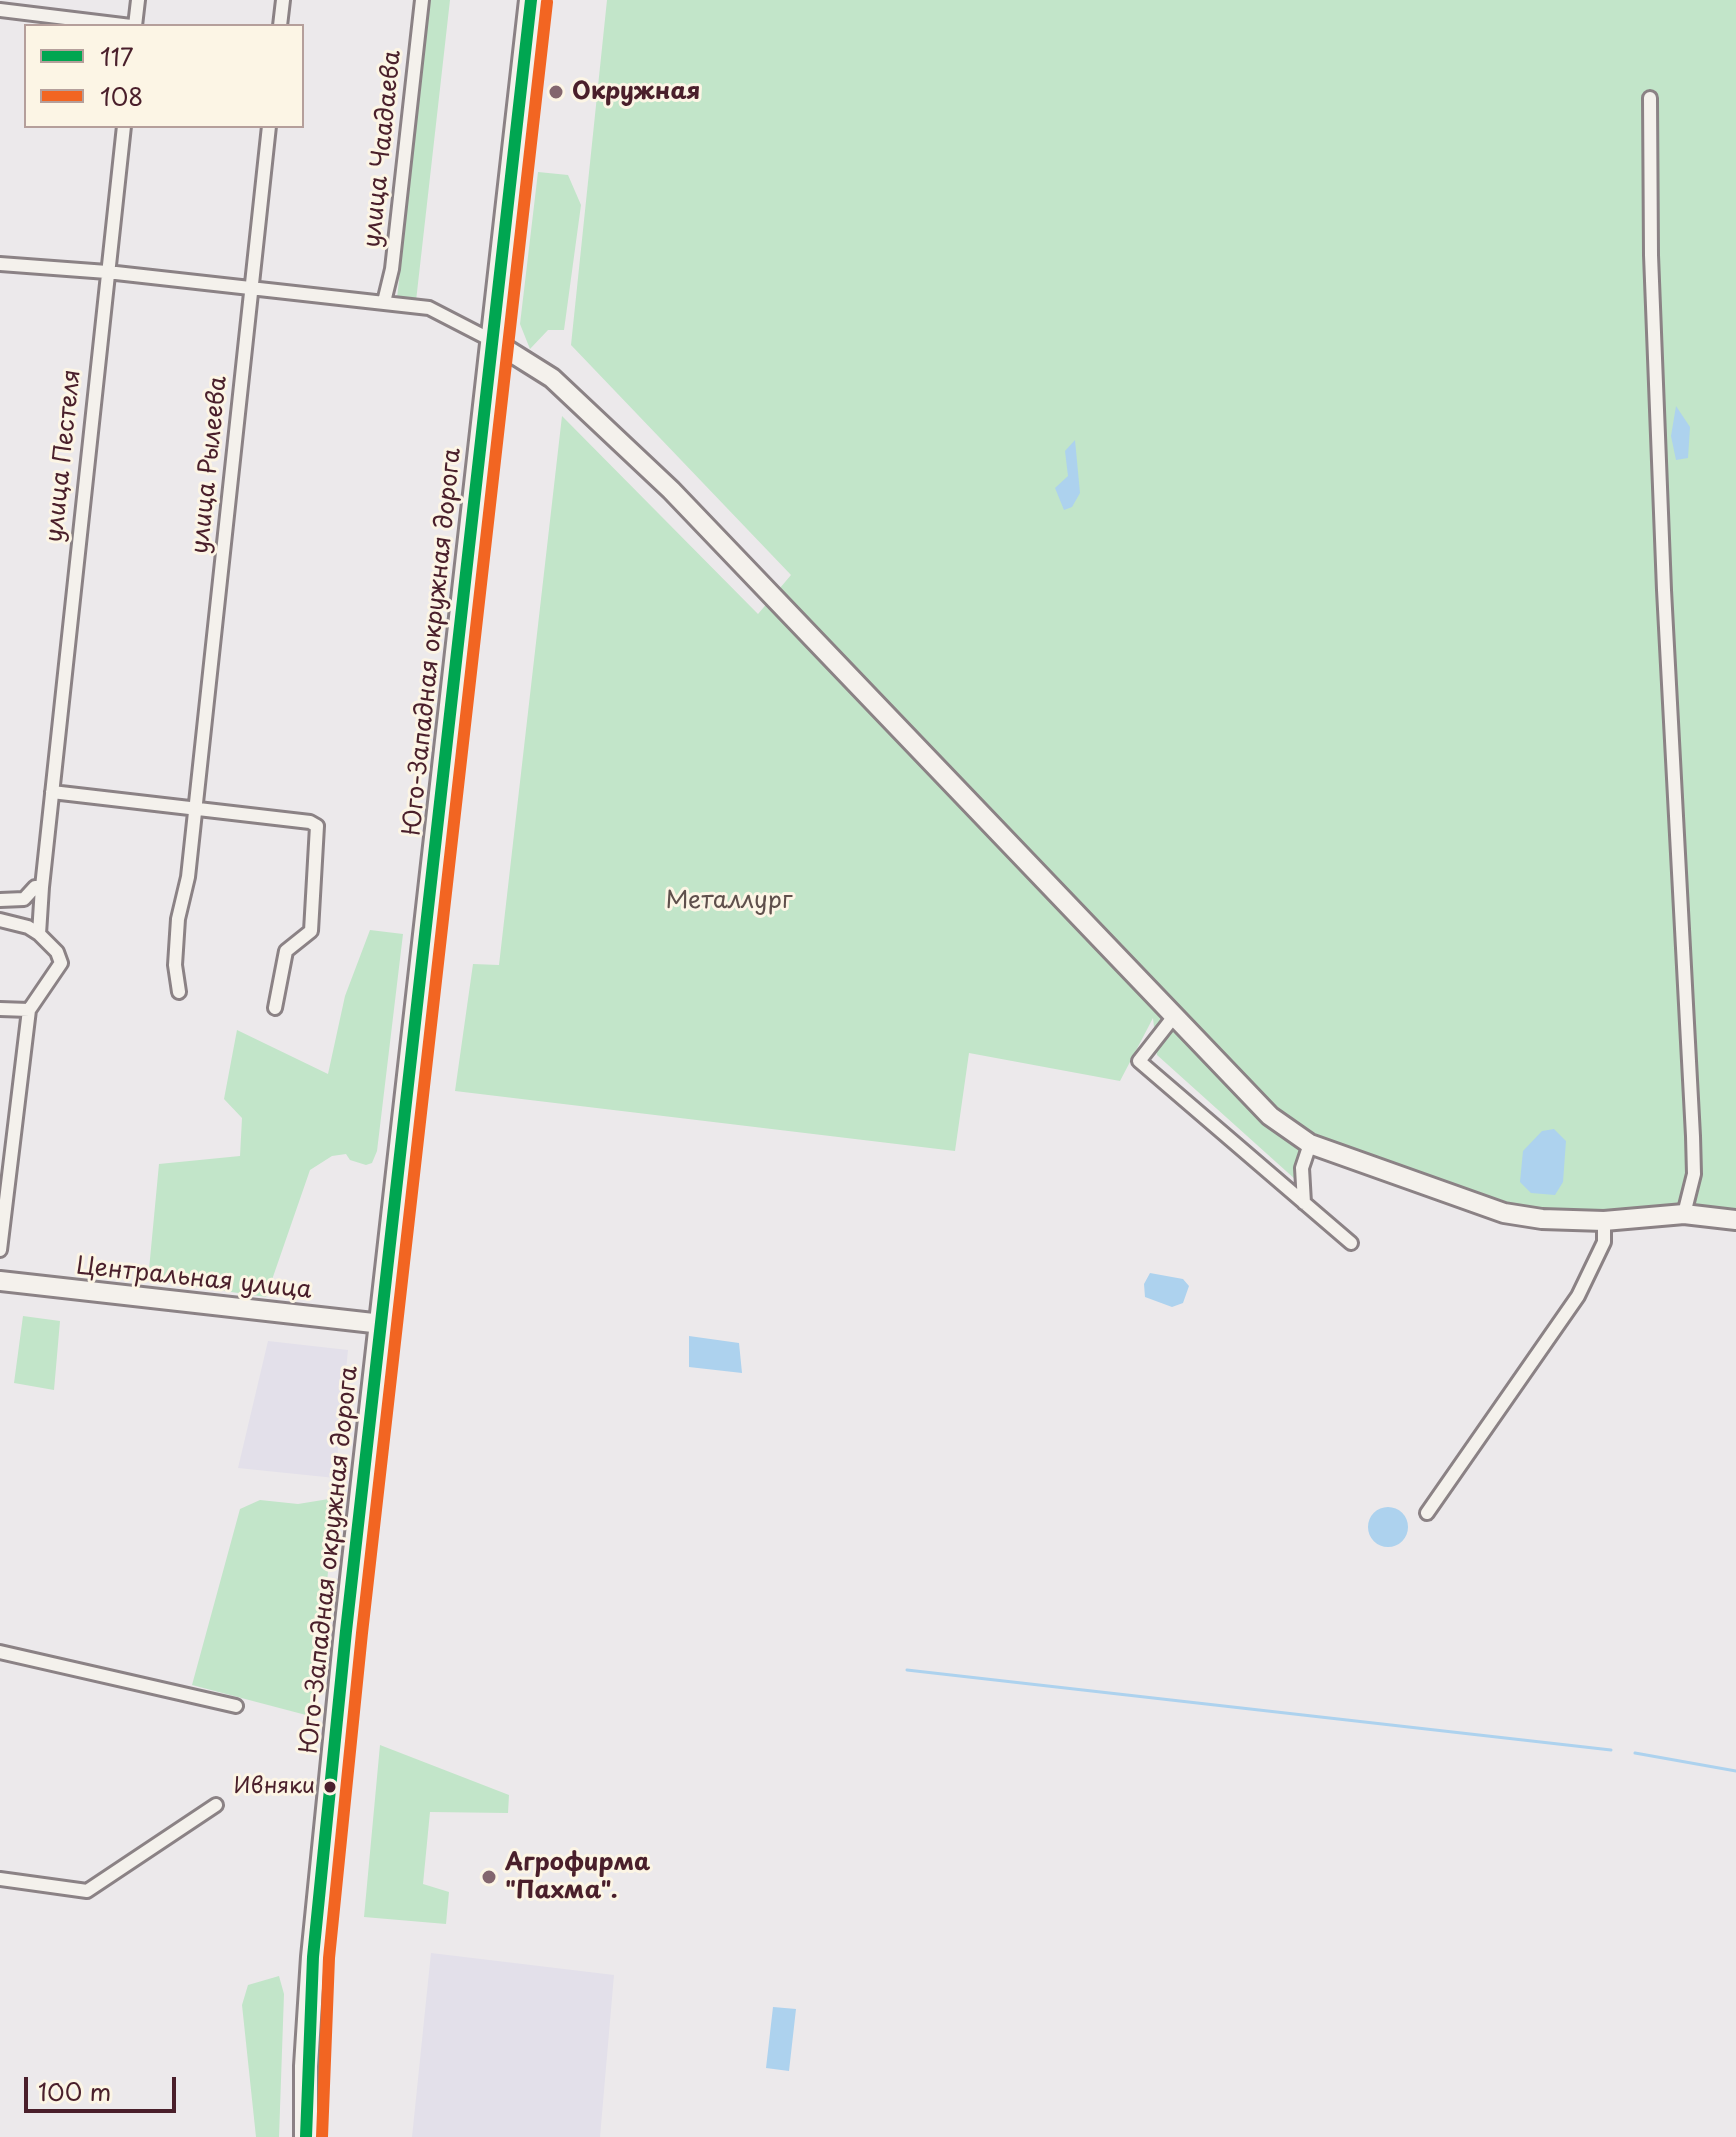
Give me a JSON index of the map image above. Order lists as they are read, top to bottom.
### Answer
{
  "streets": {
    "highway": ["Юго-Западная окружная дорога"],
    "street": [
      "улица Чаадаева",
      "улица Пестеля",
      "улица Рылеева",
      "Центральная улица"
    ]
  },
  "crossings": [
    ["Юго-Западная окружная дорога", "Центральная улица"]
  ],
  "parks": ["Металлург"],
  "places": ["Окружная", "Ивняки", "Агрофирма \"Пахма\"."],
  "lines": ["transit line 117", "transit line 108"],
  "legend": ["117", "108"],
  "scale_bar": "100 m"
}
